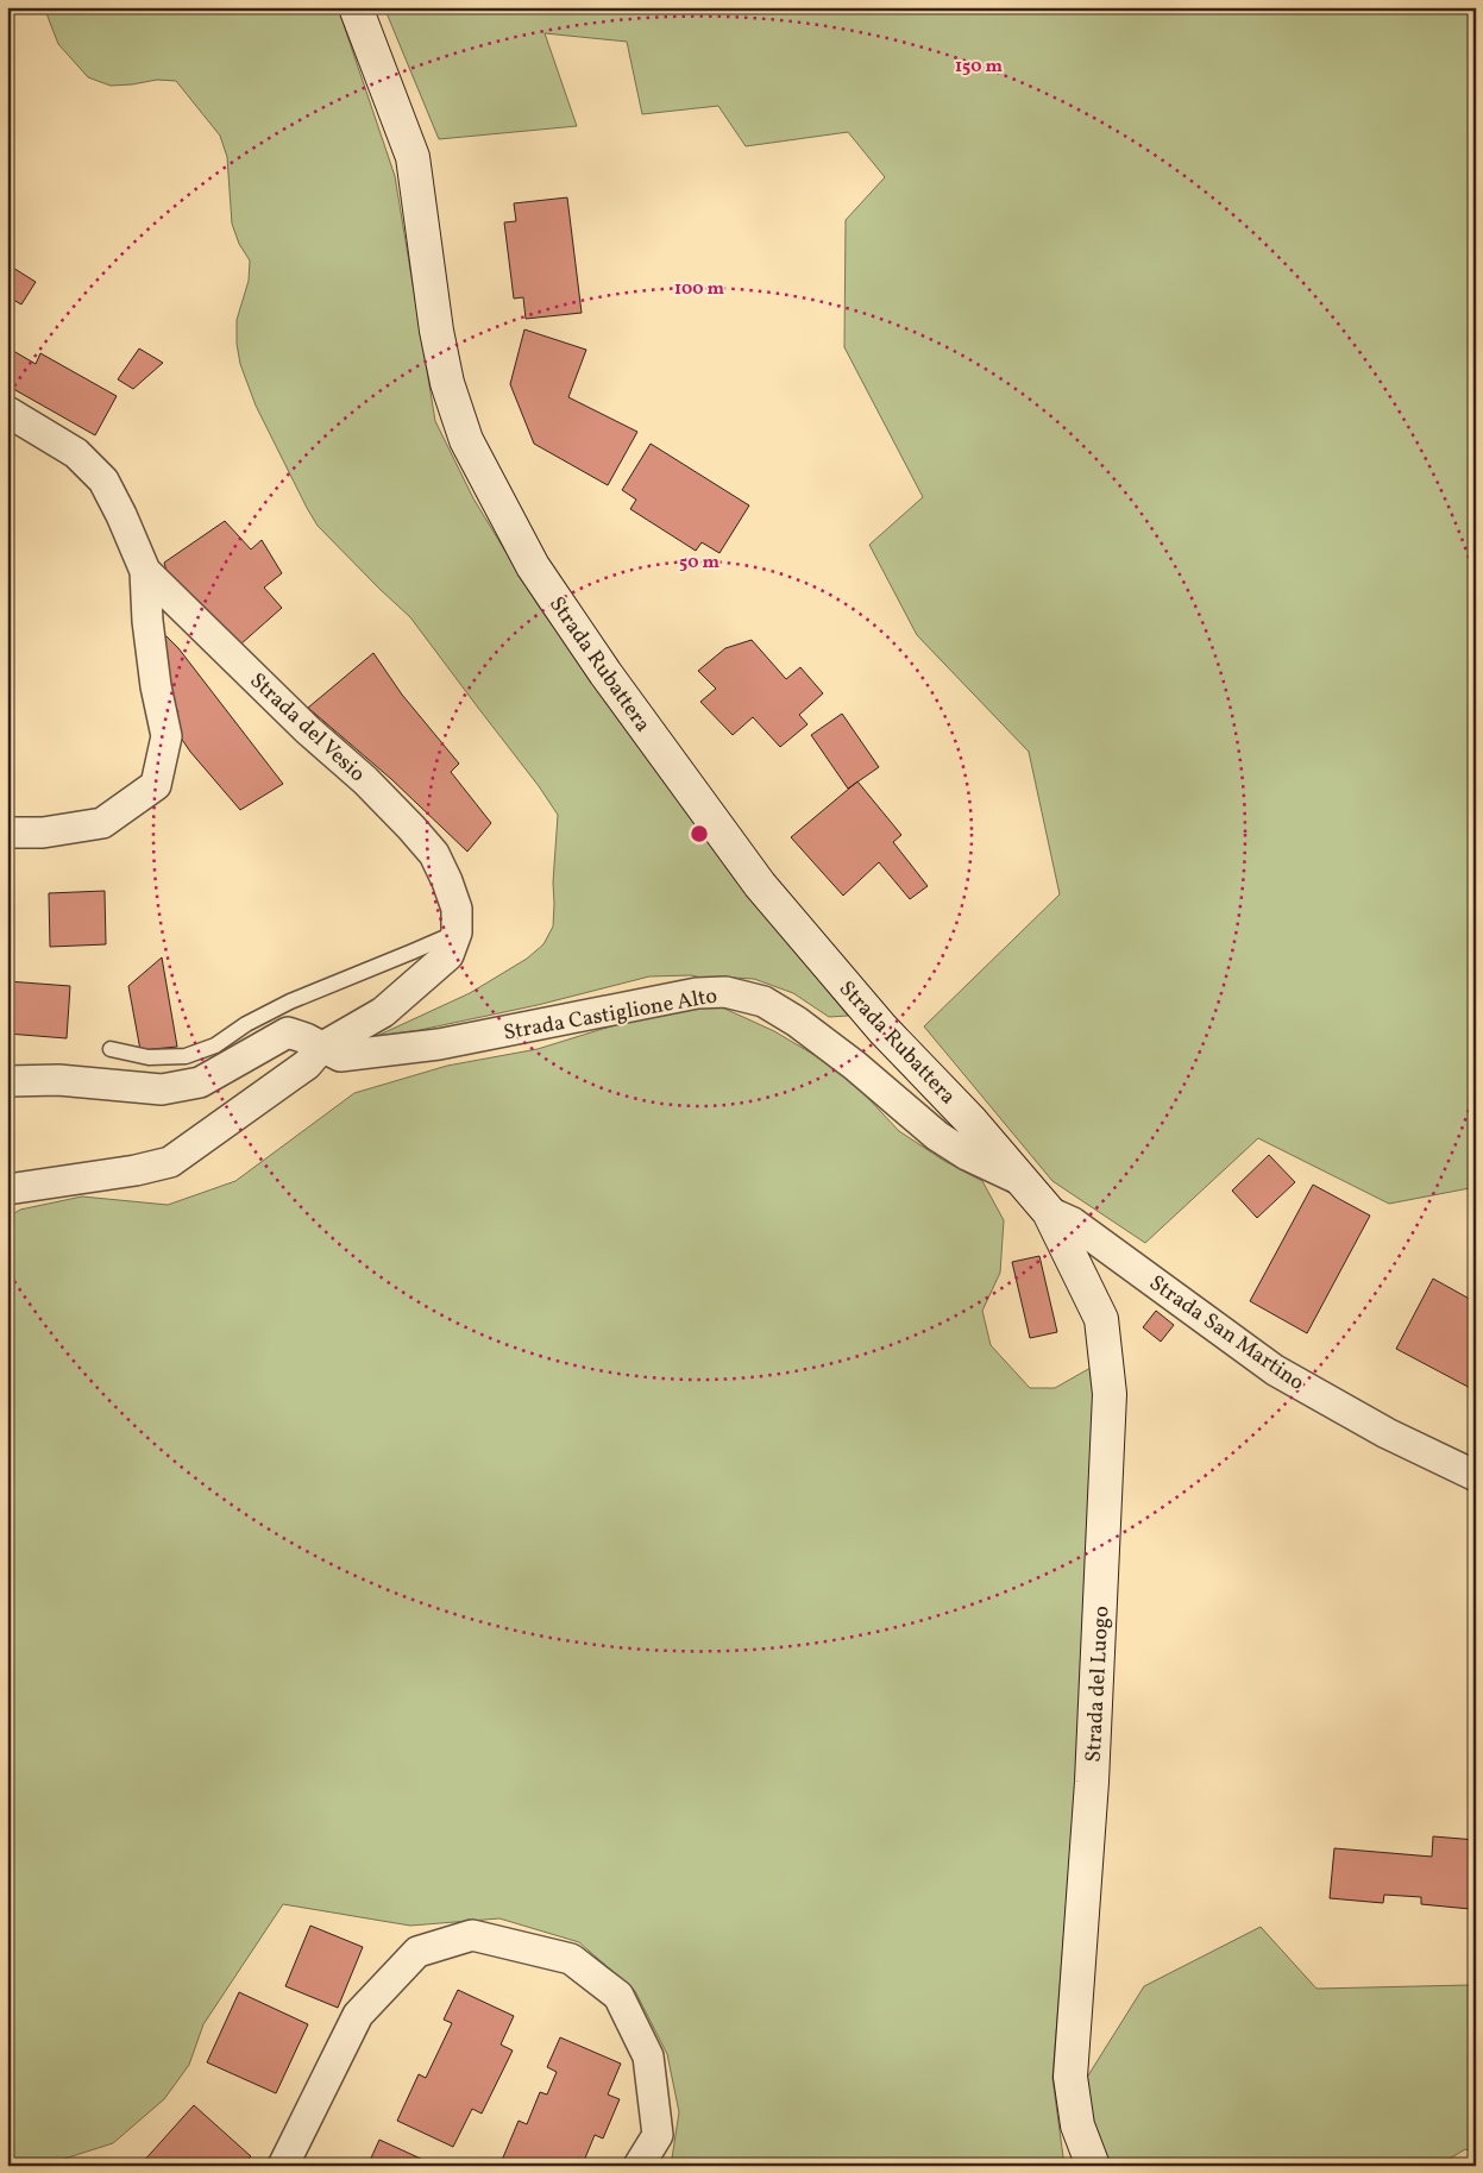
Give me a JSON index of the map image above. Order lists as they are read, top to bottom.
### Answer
{
  "streets": {
    "street": [
      "Strada Rubattera",
      "Strada del Vesio",
      "Strada Castiglione Alto",
      "Strada San Martino",
      "Strada del Luogo"
    ]
  },
  "crossings": [
    ["Strada Rubattera", "Strada Castiglione Alto"],
    ["Strada Rubattera", "Strada San Martino"],
    ["Strada Rubattera", "Strada del Luogo"],
    ["Strada del Vesio", "Strada Castiglione Alto"],
    ["Strada San Martino", "Strada del Luogo"]
  ],
  "rings": ["150 m", "100 m", "50 m"]
}
